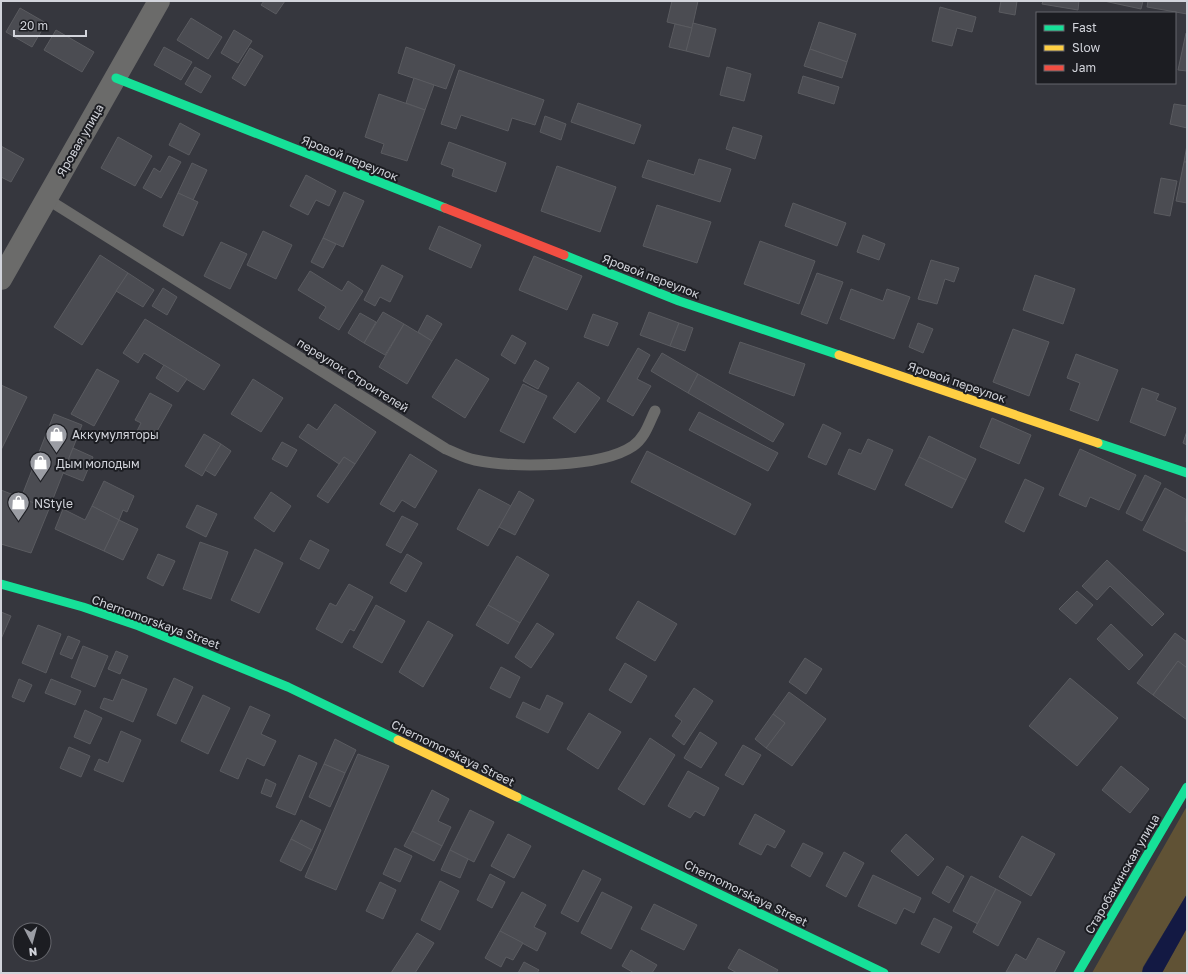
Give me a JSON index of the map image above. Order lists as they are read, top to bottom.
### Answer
{
  "streets": {
    "street": [
      "Яровая улица",
      "Яровой переулок",
      "Chernomorskaya Street",
      "Старобакинская улица"
    ],
    "lane": ["переулок Строителей"]
  },
  "crossings": [
    ["Яровая улица", "Яровой переулок"],
    ["Яровая улица", "переулок Строителей"]
  ],
  "places": {
    "shop": ["Аккумуляторы", "Дым молодым", "NStyle"]
  },
  "legend": ["Fast", "Slow", "Jam"],
  "scale_bar": "20 m",
  "north": "bottom"
}
